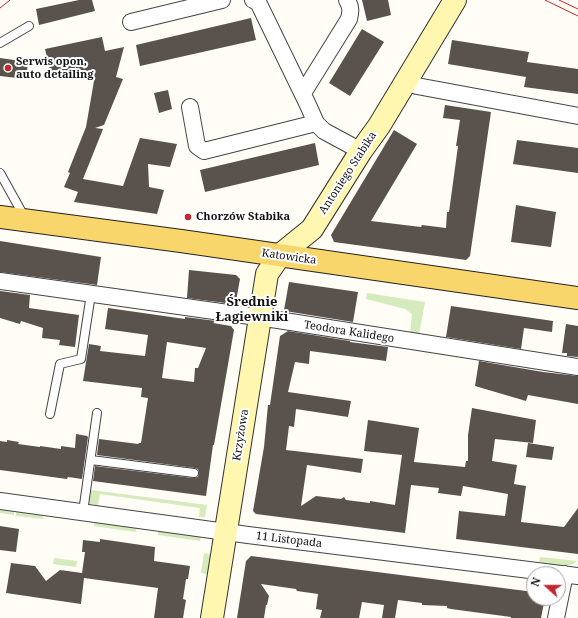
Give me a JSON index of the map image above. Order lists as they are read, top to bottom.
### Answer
{
  "streets": {
    "main road": ["Katowicka"],
    "street": [
      "Antoniego Stabika",
      "Teodora Kalidego",
      "Krzyżowa",
      "11 Listopada"
    ]
  },
  "crossings": [
    ["Antoniego Stabika", "Katowicka"],
    ["Antoniego Stabika", "Krzyżowa"],
    ["Katowicka", "Krzyżowa"],
    ["Teodora Kalidego", "Krzyżowa"],
    ["Krzyżowa", "11 Listopada"]
  ],
  "districts": ["Średnie Łagiewniki"],
  "places": ["Serwis opon, auto detailing", "Chorzów Stabika"],
  "north": "left"
}
